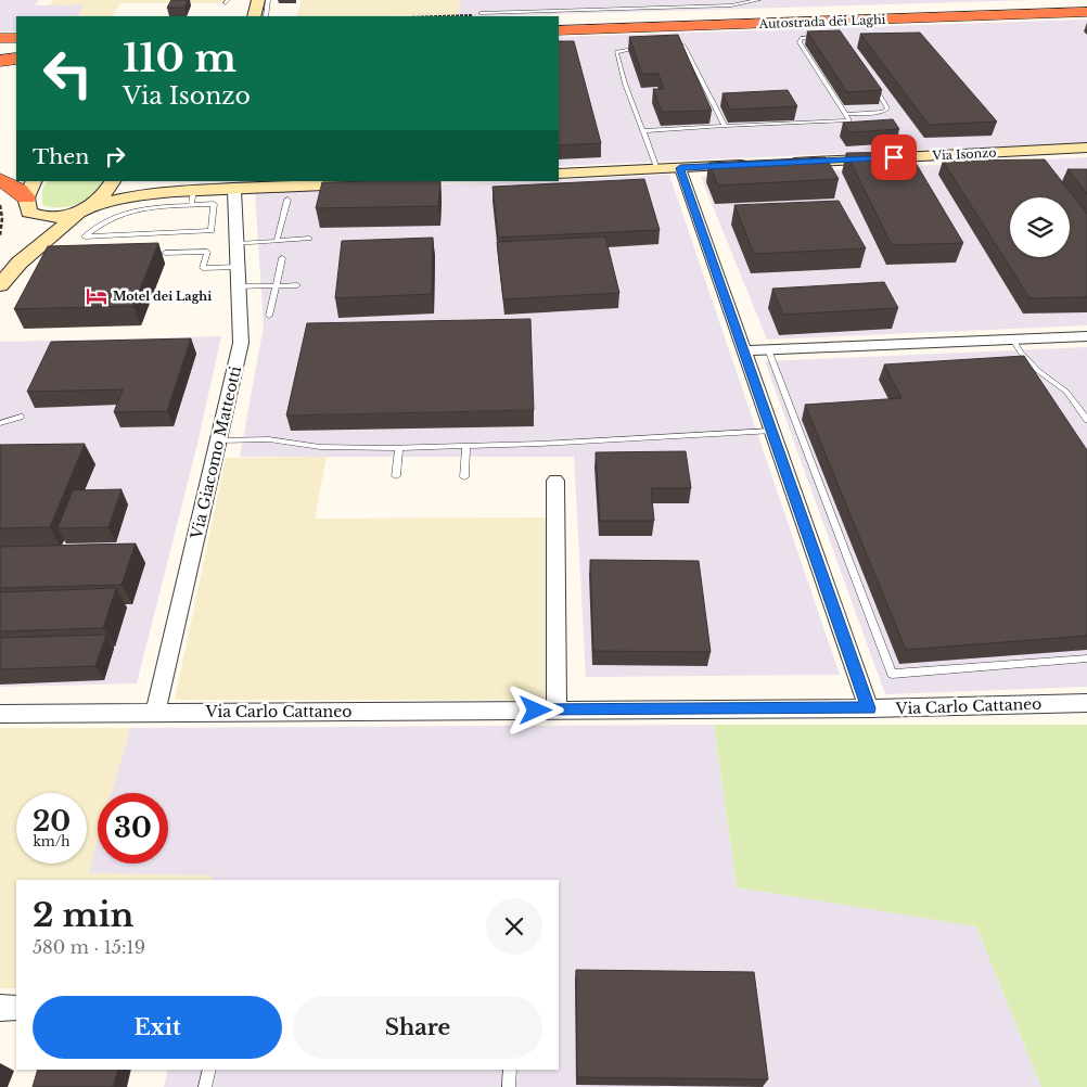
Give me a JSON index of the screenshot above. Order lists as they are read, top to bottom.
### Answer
{
  "streets": {
    "highway": ["Autostrada dei Laghi"],
    "street": ["Via Isonzo", "Via Giacomo Matteotti", "Via Carlo Cattaneo"]
  },
  "crossings": [
    ["Via Giacomo Matteotti", "Via Carlo Cattaneo"]
  ],
  "places": {
    "hotel": ["Motel dei Laghi"]
  },
  "page": {
    "turn": ["110 m", "Via Isonzo"],
    "then": "Then",
    "speed": "20 km/h",
    "limit": "30",
    "heading": ["2 min", "580 m · 15:19"],
    "buttons": ["Exit", "Share"]
  }
}
